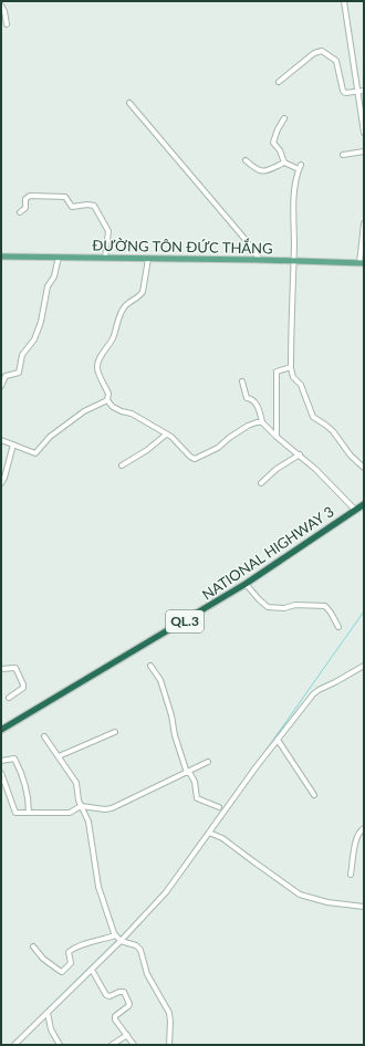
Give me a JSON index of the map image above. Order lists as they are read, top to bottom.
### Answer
{
  "streets": {
    "highway": ["NATIONAL HIGHWAY 3", "QL.3"],
    "main road": ["ĐƯỜNG TÔN ĐỨC THẮNG"]
  }
}
